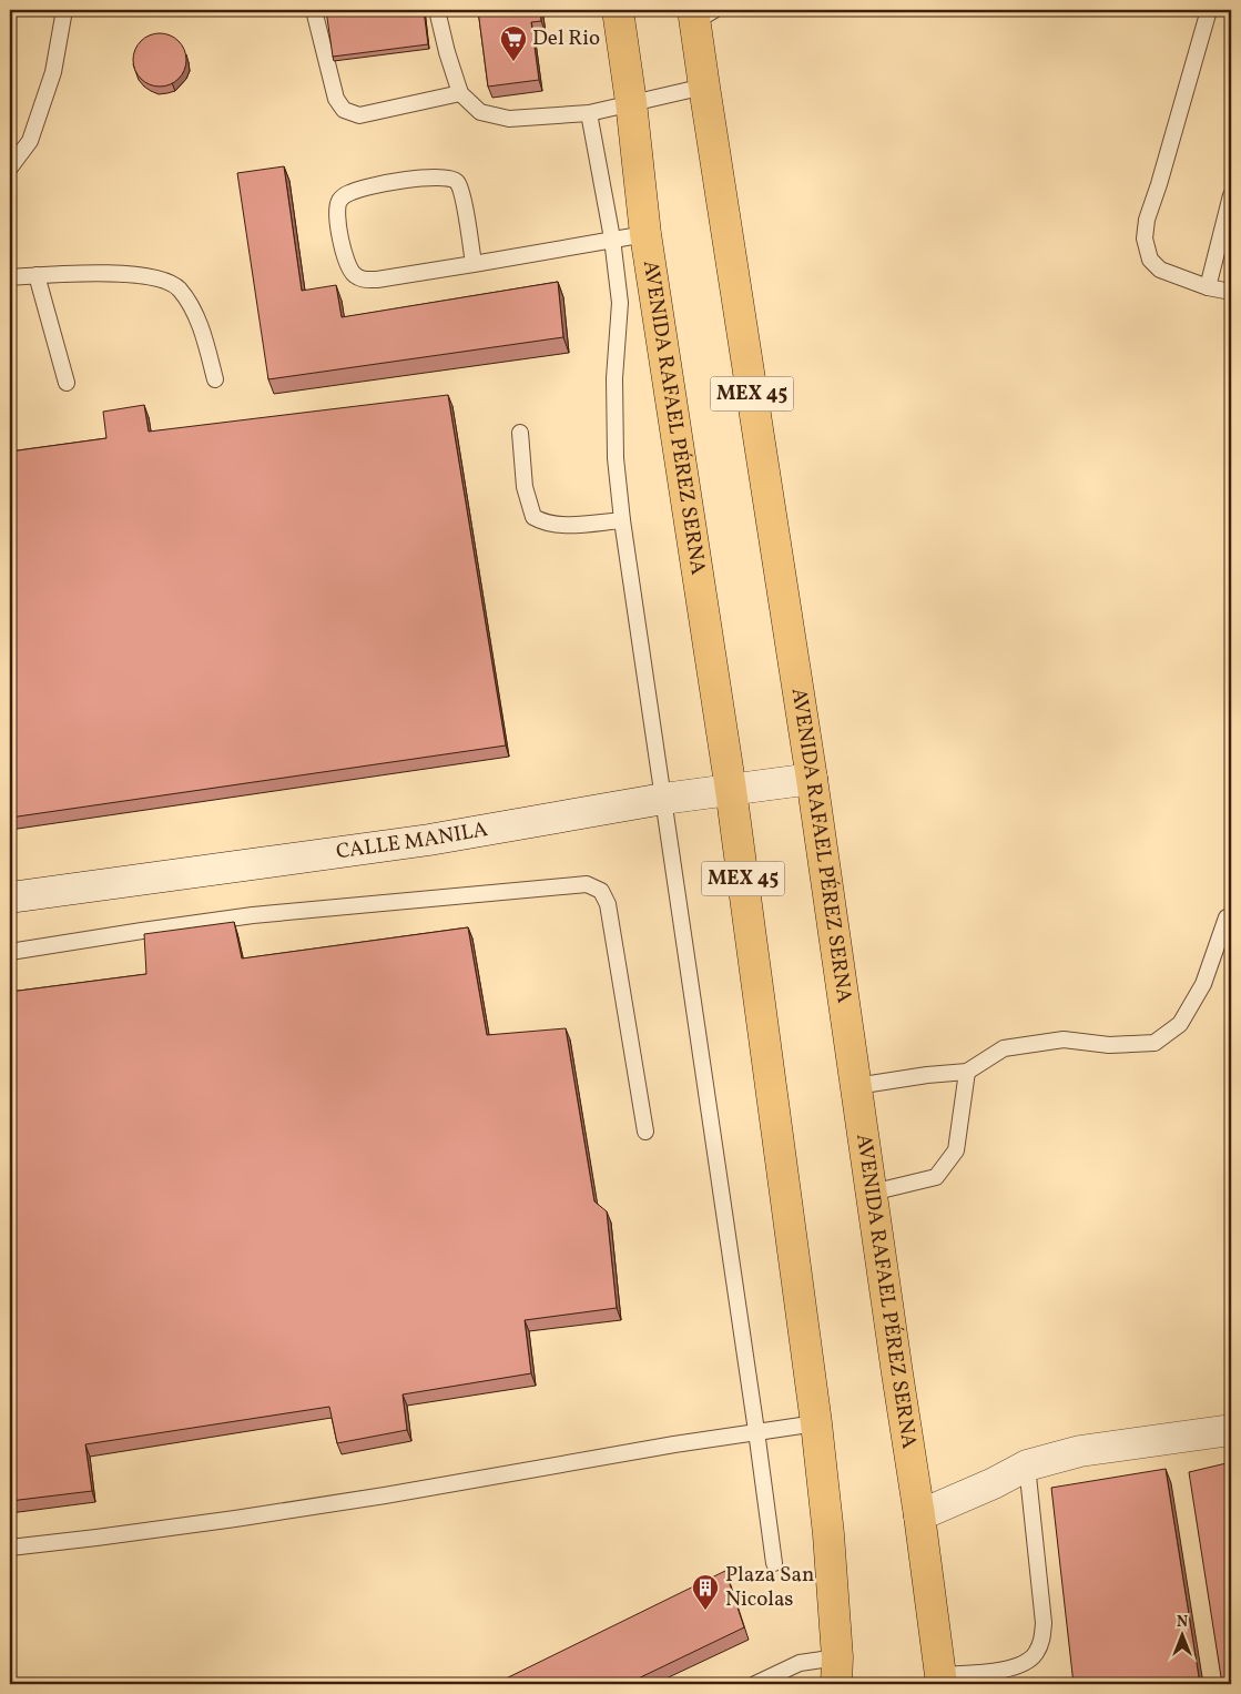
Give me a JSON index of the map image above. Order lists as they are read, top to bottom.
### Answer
{
  "streets": {
    "main road": ["MEX 45", "AVENIDA RAFAEL PÉREZ SERNA"],
    "street": ["CALLE MANILA"]
  },
  "crossings": [
    ["AVENIDA RAFAEL PÉREZ SERNA", "CALLE MANILA"]
  ],
  "places": {
    "supermarket": ["Del Rio"],
    "building": ["Plaza San Nicolas"]
  },
  "north": "top"
}
